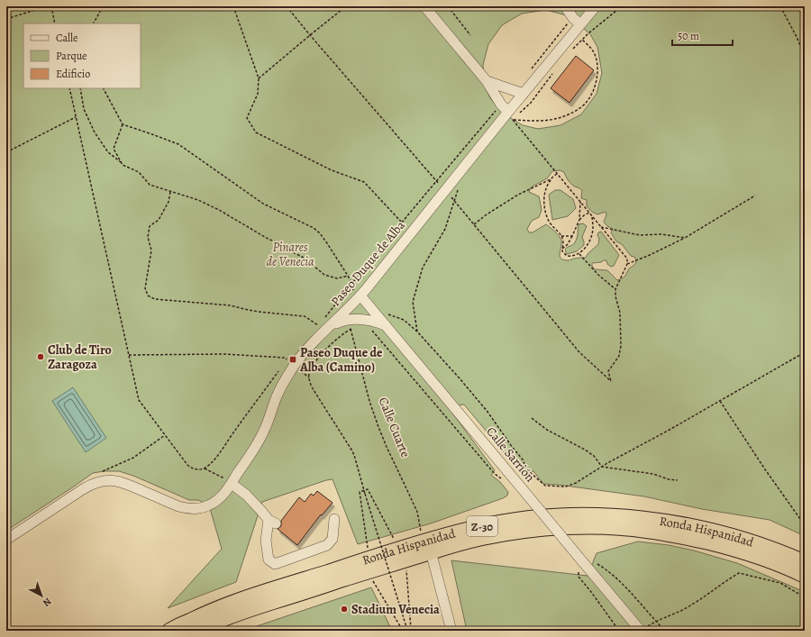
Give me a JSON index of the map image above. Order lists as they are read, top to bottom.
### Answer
{
  "streets": {
    "highway": ["Z-30", "Ronda Hispanidad"],
    "street": ["Paseo Duque de Alba", "Calle Sarrión"],
    "path": ["Calle Cuarte"]
  },
  "crossings": [
    ["Paseo Duque de Alba", "Calle Sarrión"],
    ["Calle Cuarte", "Ronda Hispanidad"]
  ],
  "parks": ["Pinares de Venecia"],
  "places": {
    "other": ["Club de Tiro Zaragoza", "Stadium Venecia"],
    "transit": ["Paseo Duque de Alba (Camino)"]
  },
  "legend": ["Calle", "Parque", "Edificio"],
  "scale_bar": "50 m",
  "north": "bottom right"
}
